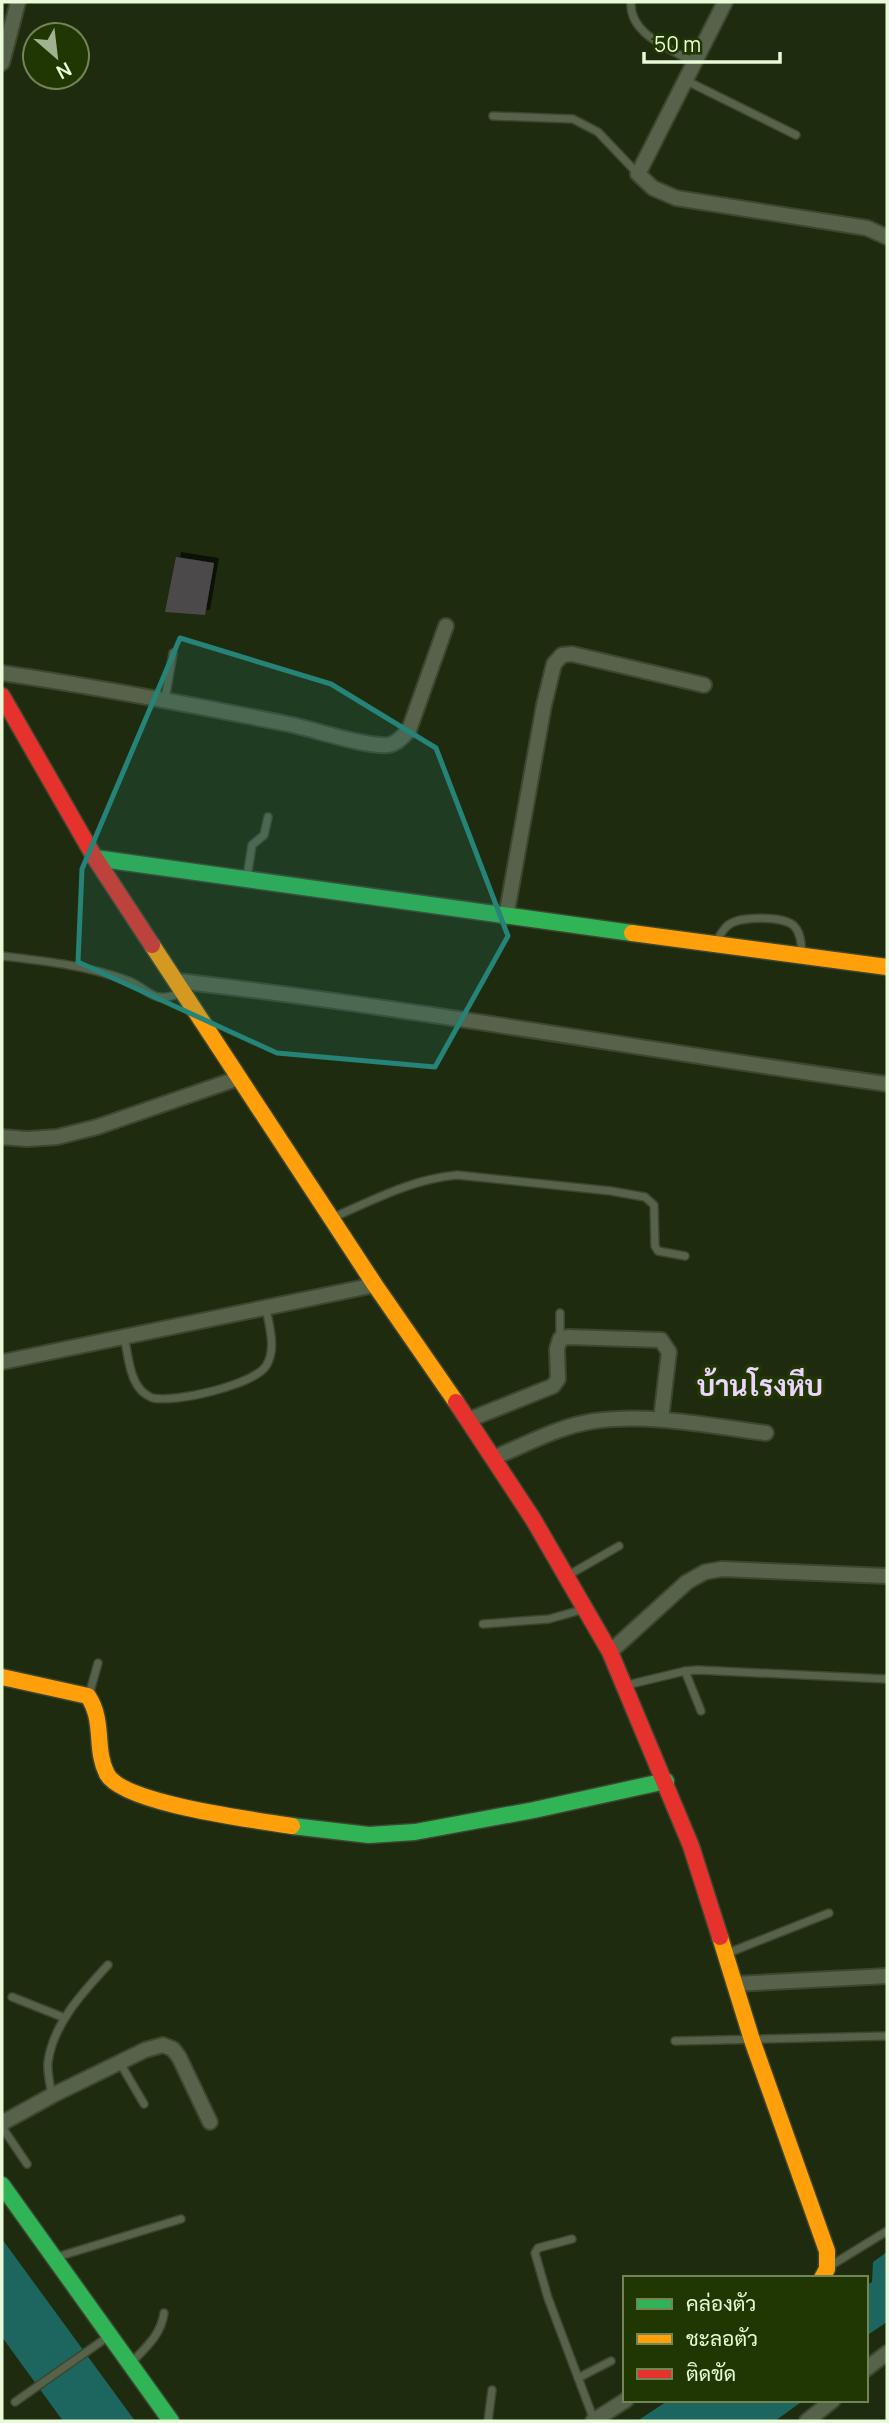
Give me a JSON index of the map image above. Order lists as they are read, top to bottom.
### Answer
{
  "districts": ["บ้านโรงหีบ"],
  "legend": ["คล่องตัว", "ชะลอตัว", "ติดขัด"],
  "scale_bar": "50 m",
  "north": "bottom right"
}
